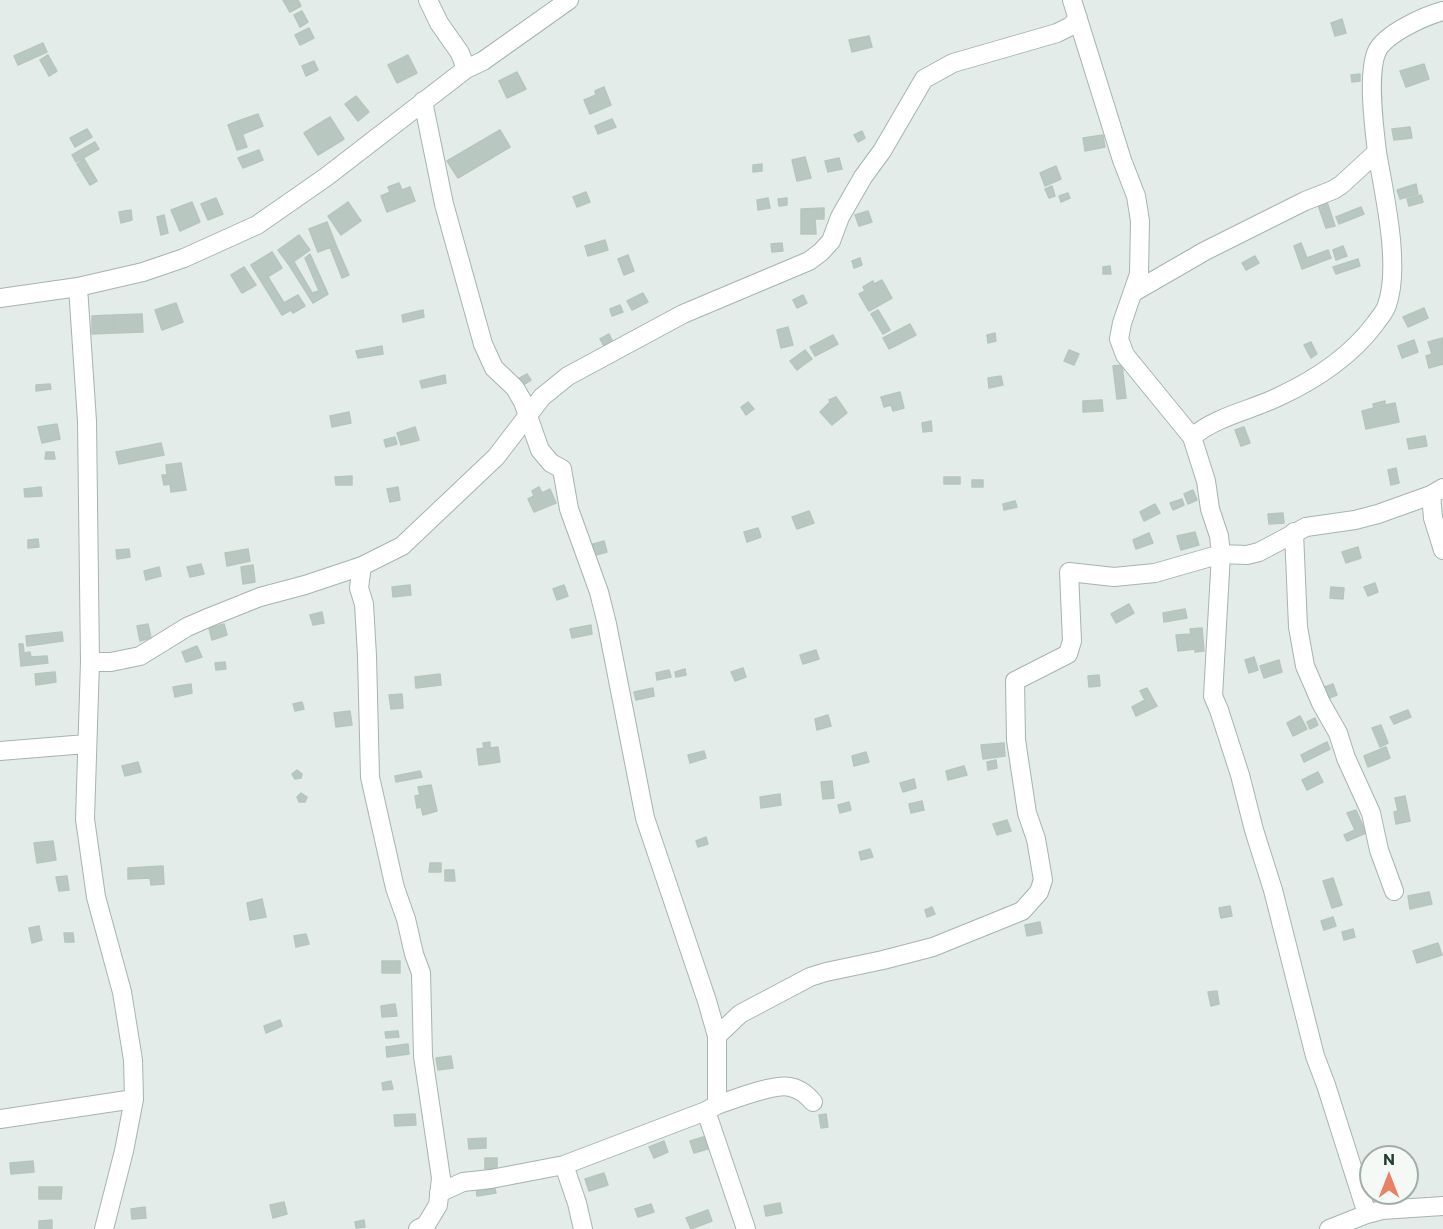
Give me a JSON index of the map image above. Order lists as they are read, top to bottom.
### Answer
{
  "north": "top"
}
